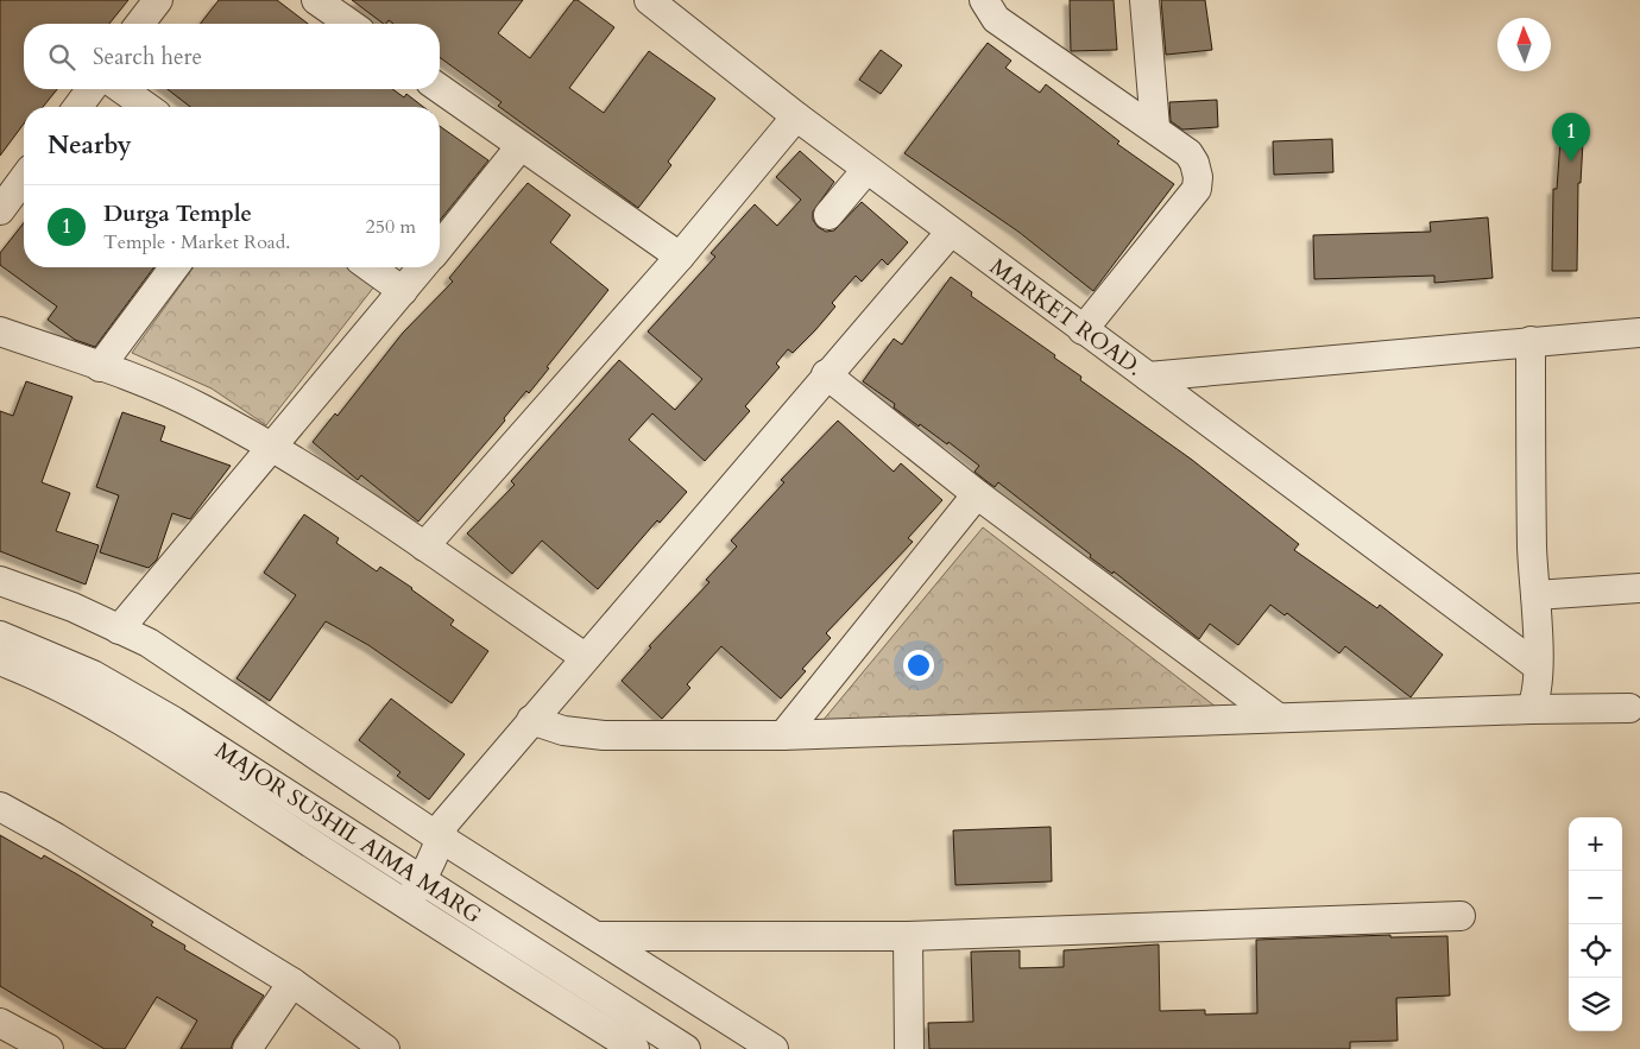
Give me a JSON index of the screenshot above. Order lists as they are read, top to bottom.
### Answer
{
  "streets": {
    "street": ["MARKET ROAD.", "MAJOR SUSHIL AIMA MARG"]
  },
  "north": "top",
  "page": {
    "search": "Search here",
    "heading": "Nearby",
    "pins": "1",
    "list": [
      {
        "mark": "1",
        "name": "Durga Temple",
        "note": "Temple · Market Road.",
        "value": "250 m"
      }
    ],
    "map_buttons": ["+", "−"]
  }
}
